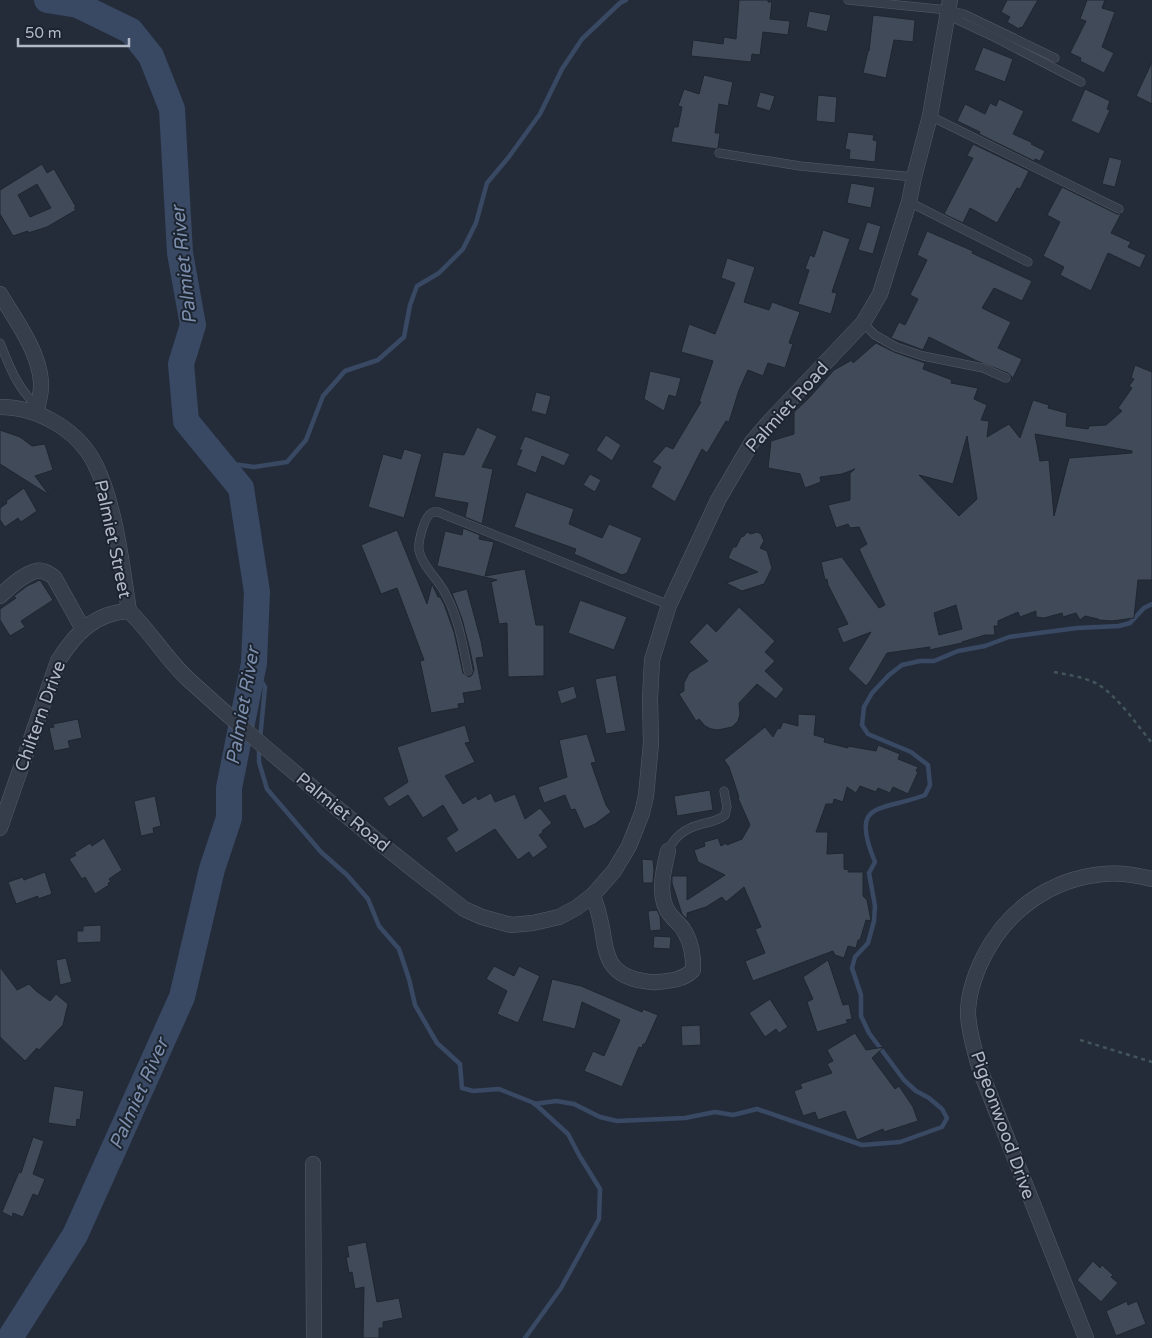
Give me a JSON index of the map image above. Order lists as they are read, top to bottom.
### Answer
{
  "streets": {
    "street": [
      "Palmiet Road",
      "Palmiet Street",
      "Chiltern Drive",
      "Pigeonwood Drive"
    ]
  },
  "crossings": [
    ["Palmiet Road", "Palmiet Street"],
    ["Palmiet Road", "Chiltern Drive"],
    ["Palmiet Street", "Chiltern Drive"]
  ],
  "water": ["Palmiet River"],
  "scale_bar": "50 m"
}
